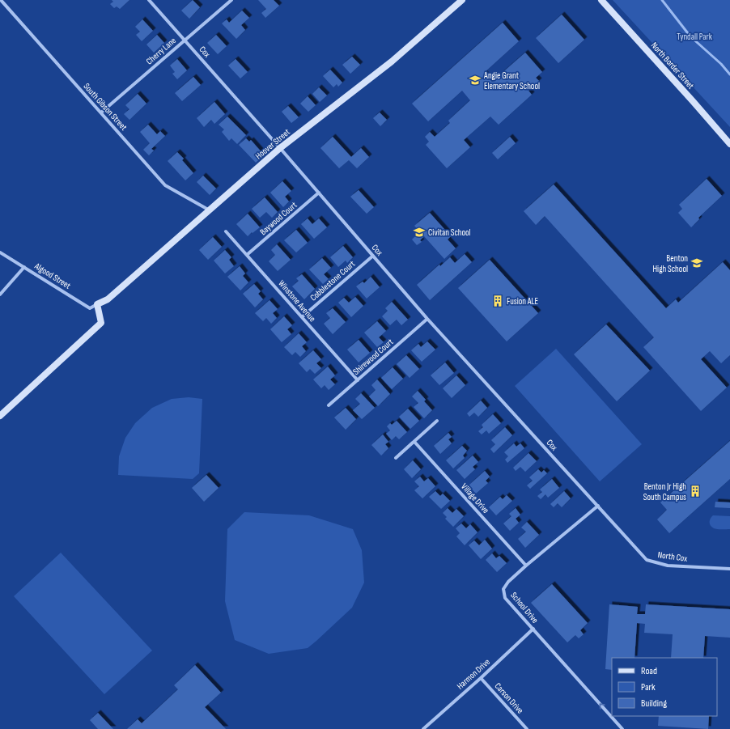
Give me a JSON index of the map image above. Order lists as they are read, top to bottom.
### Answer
{
  "streets": {
    "street": [
      "Cherry Lane",
      "Cox",
      "North Border Street",
      "South Gibson Street",
      "Hoover Street",
      "Baywood Court",
      "Algood Street",
      "Cobblestone Court",
      "Winstone Avenue",
      "Shirewood Court",
      "Village Drive",
      "North Cox",
      "School Drive",
      "Harmon Drive",
      "Carson Drive"
    ]
  },
  "crossings": [
    ["Cherry Lane", "Cox"],
    ["Cherry Lane", "South Gibson Street"],
    ["Cox", "Hoover Street"],
    ["Cox", "Baywood Court"],
    ["Cox", "Cobblestone Court"],
    ["Cox", "Shirewood Court"],
    ["Cox", "North Cox"],
    ["Cox", "School Drive"],
    ["South Gibson Street", "Hoover Street"],
    ["Hoover Street", "Algood Street"],
    ["Baywood Court", "Winstone Avenue"],
    ["Cobblestone Court", "Winstone Avenue"],
    ["Winstone Avenue", "Shirewood Court"],
    ["Village Drive", "School Drive"],
    ["North Cox", "School Drive"],
    ["School Drive", "Harmon Drive"],
    ["Harmon Drive", "Carson Drive"]
  ],
  "one_way": ["School Drive"],
  "parks": ["Tyndall Park"],
  "places": {
    "school or university": ["Angie Grant Elementary School", "Civitan School", "Benton High School"],
    "building": ["Fusion ALE", "Benton Jr High South Campus"]
  },
  "legend": ["Road", "Park", "Building"]
}
